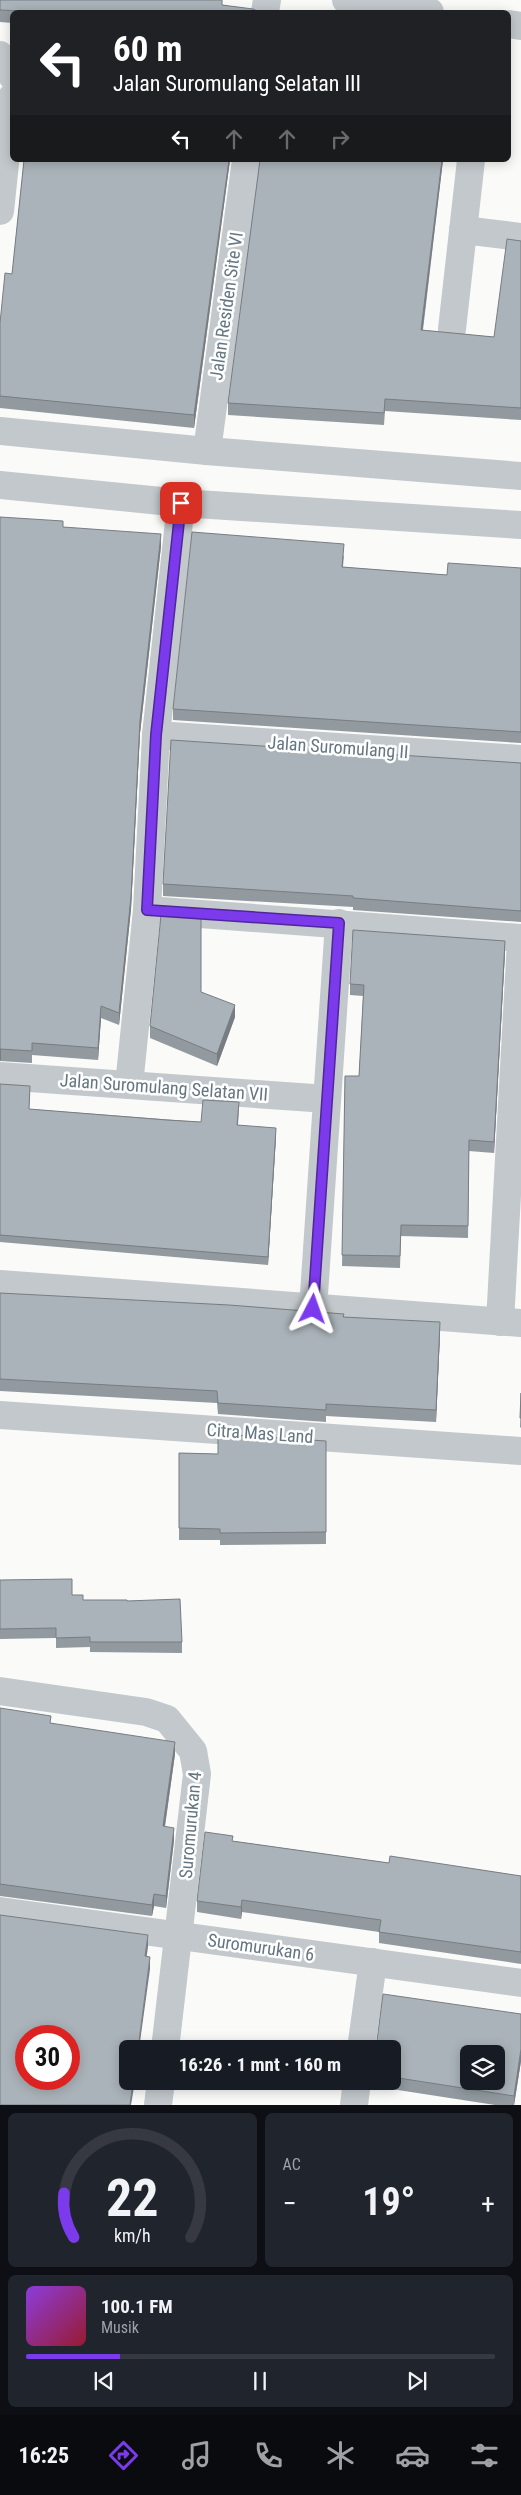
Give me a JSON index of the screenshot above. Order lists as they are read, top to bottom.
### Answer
{
  "streets": {
    "street": [
      "Jalan Residen Site VI",
      "Jalan Suromulang II",
      "Jalan Suromulang Selatan VII",
      "Citra Mas Land",
      "Suromurukan 4",
      "Suromurukan 6"
    ]
  },
  "crossings": [
    ["Suromurukan 4", "Suromurukan 6"]
  ],
  "page": {
    "turn": ["60 m", "Jalan Suromulang Selatan III"],
    "limit": "30",
    "trip": "16:26 · 1 mnt · 160 m",
    "tile": "AC",
    "heat": ["−", "19°", "+"],
    "song": ["100.1 FM", "Musik"],
    "tabs": "16:25",
    "gauge": ["22", "km/h"]
  }
}
